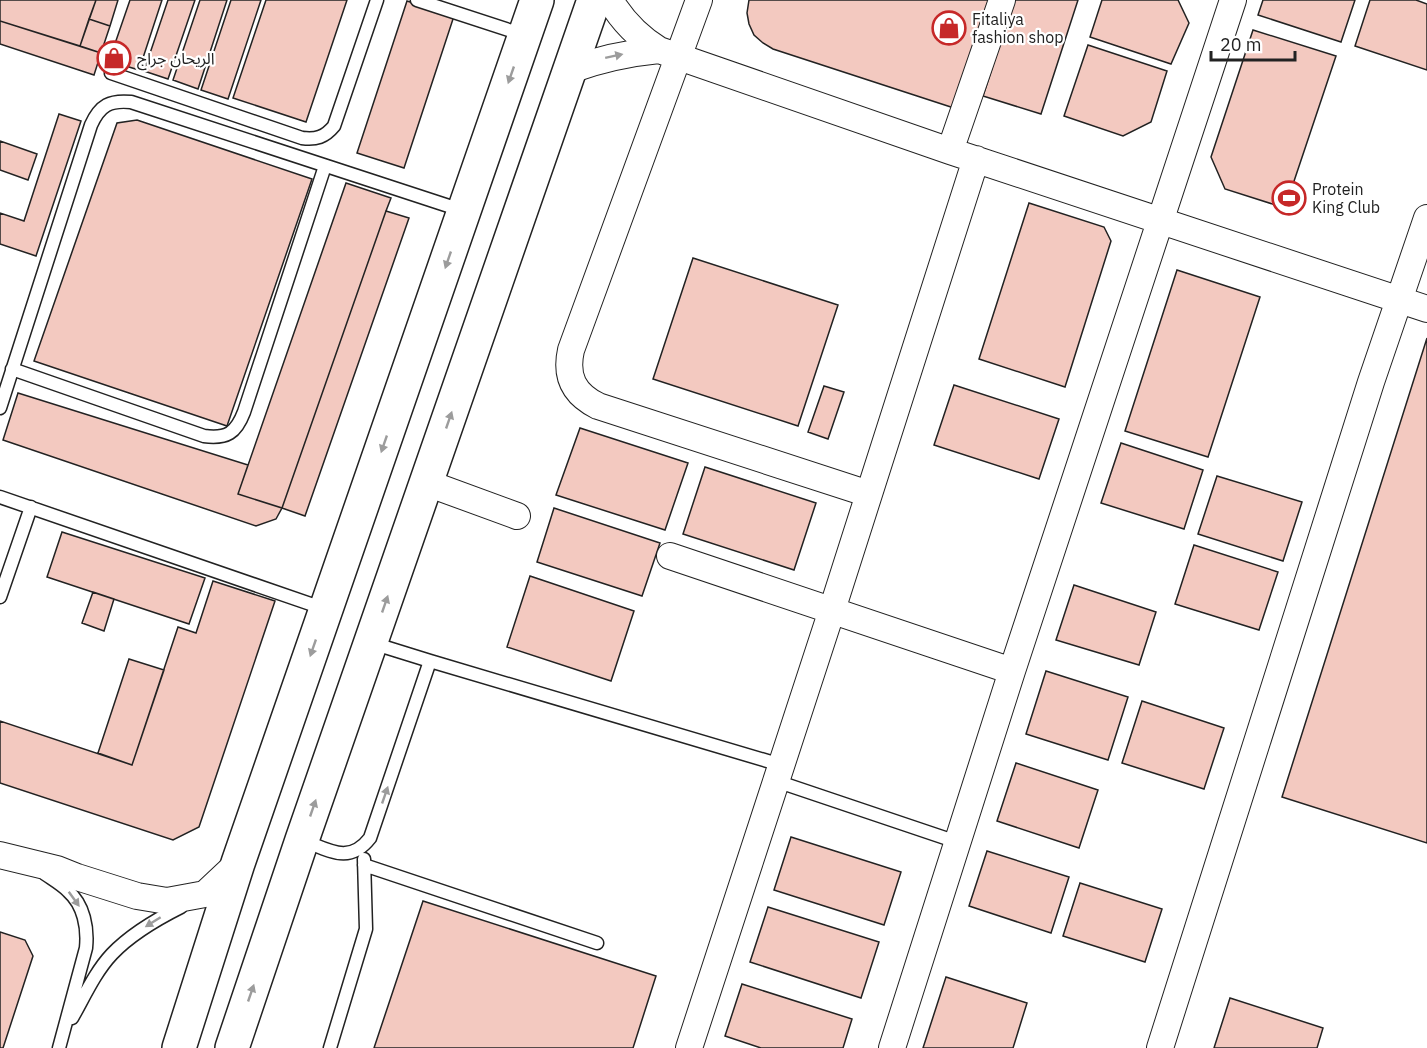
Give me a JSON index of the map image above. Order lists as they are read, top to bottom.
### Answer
{
  "places": {
    "shop": ["Fitaliya fashion shop", "الريحان جراج"],
    "sports": ["Protein King Club"]
  },
  "scale_bar": "20 m"
}
